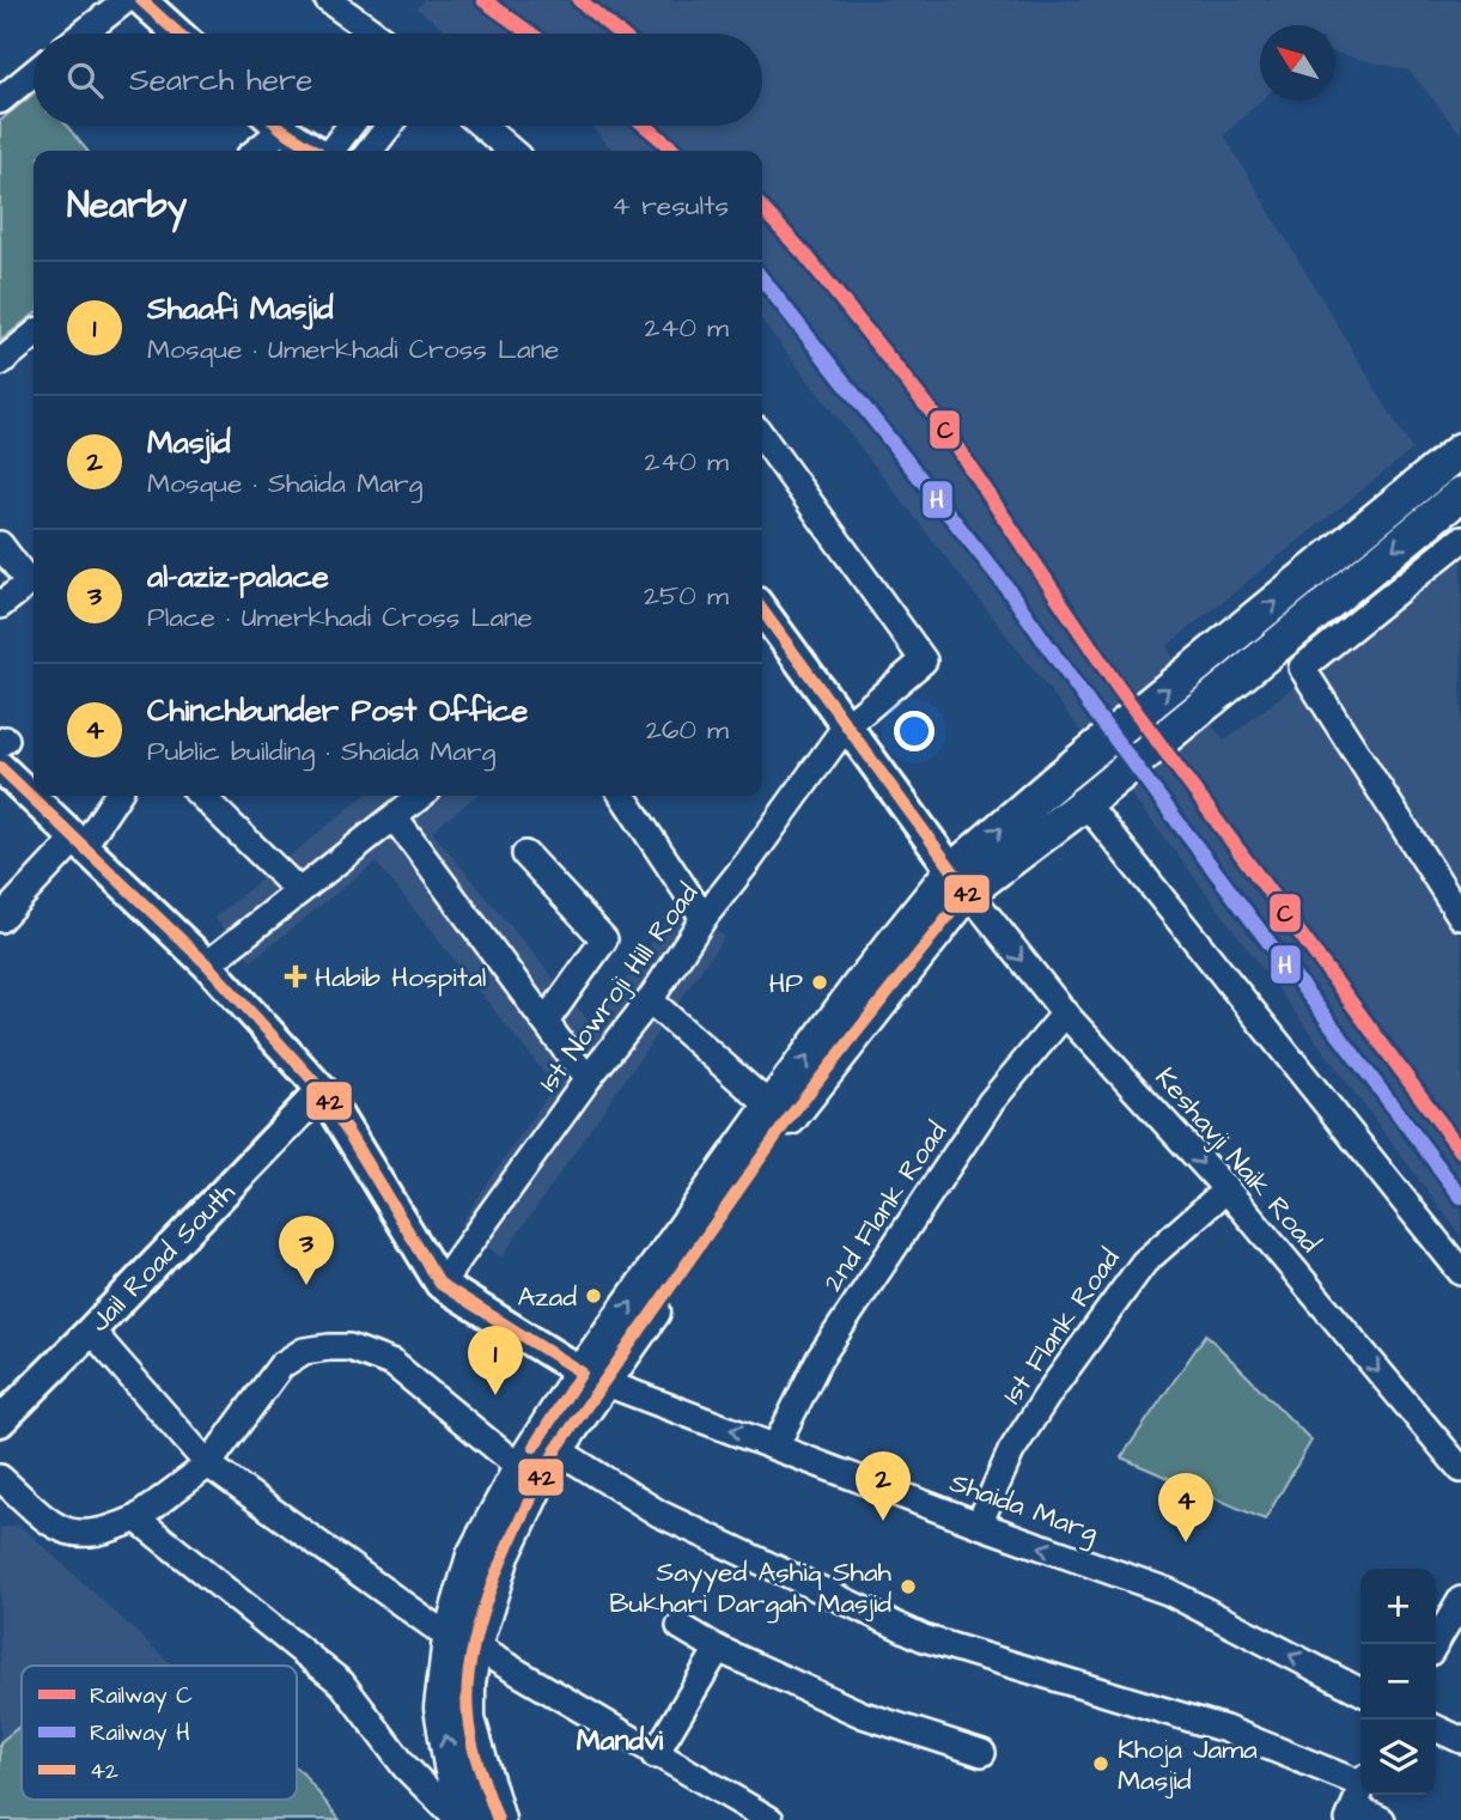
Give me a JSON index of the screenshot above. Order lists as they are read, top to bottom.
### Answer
{
  "streets": {
    "street": [
      "1st Nowroji Hill Road",
      "Keshavji Naik Road",
      "2nd Flank Road",
      "Jail Road South",
      "1st Flank Road",
      "Shaida Marg"
    ]
  },
  "crossings": [
    ["Keshavji Naik Road", "2nd Flank Road"],
    ["Keshavji Naik Road", "1st Flank Road"],
    ["2nd Flank Road", "Shaida Marg"],
    ["1st Flank Road", "Shaida Marg"]
  ],
  "districts": ["Mandvi"],
  "places": {
    "health": ["Habib Hospital"],
    "other": [
      "HP",
      "Azad",
      "Sayyed Ashiq Shah Bukhari Dargah Masjid",
      "Khoja Jama Masjid"
    ]
  },
  "lines": ["rail line C", "transit line 42", "rail line H"],
  "legend": ["Railway C", "Railway H", "42"],
  "north": "top left",
  "page": {
    "search": "Search here",
    "heading": ["Nearby", "4 results"],
    "list": [
      {
        "mark": "1",
        "name": "Shaafi Masjid",
        "note": "Mosque · Umerkhadi Cross Lane",
        "value": "240 m"
      },
      {
        "mark": "2",
        "name": "Masjid",
        "note": "Mosque · Shaida Marg",
        "value": "240 m"
      },
      {
        "mark": "3",
        "name": "al-aziz-palace",
        "note": "Place · Umerkhadi Cross Lane",
        "value": "250 m"
      },
      {
        "mark": "4",
        "name": "Chinchbunder Post Office",
        "note": "Public building · Shaida Marg",
        "value": "260 m"
      }
    ],
    "pins": [
      "3",
      "1",
      "2",
      "4"
    ],
    "map_buttons": ["+", "−"]
  }
}
